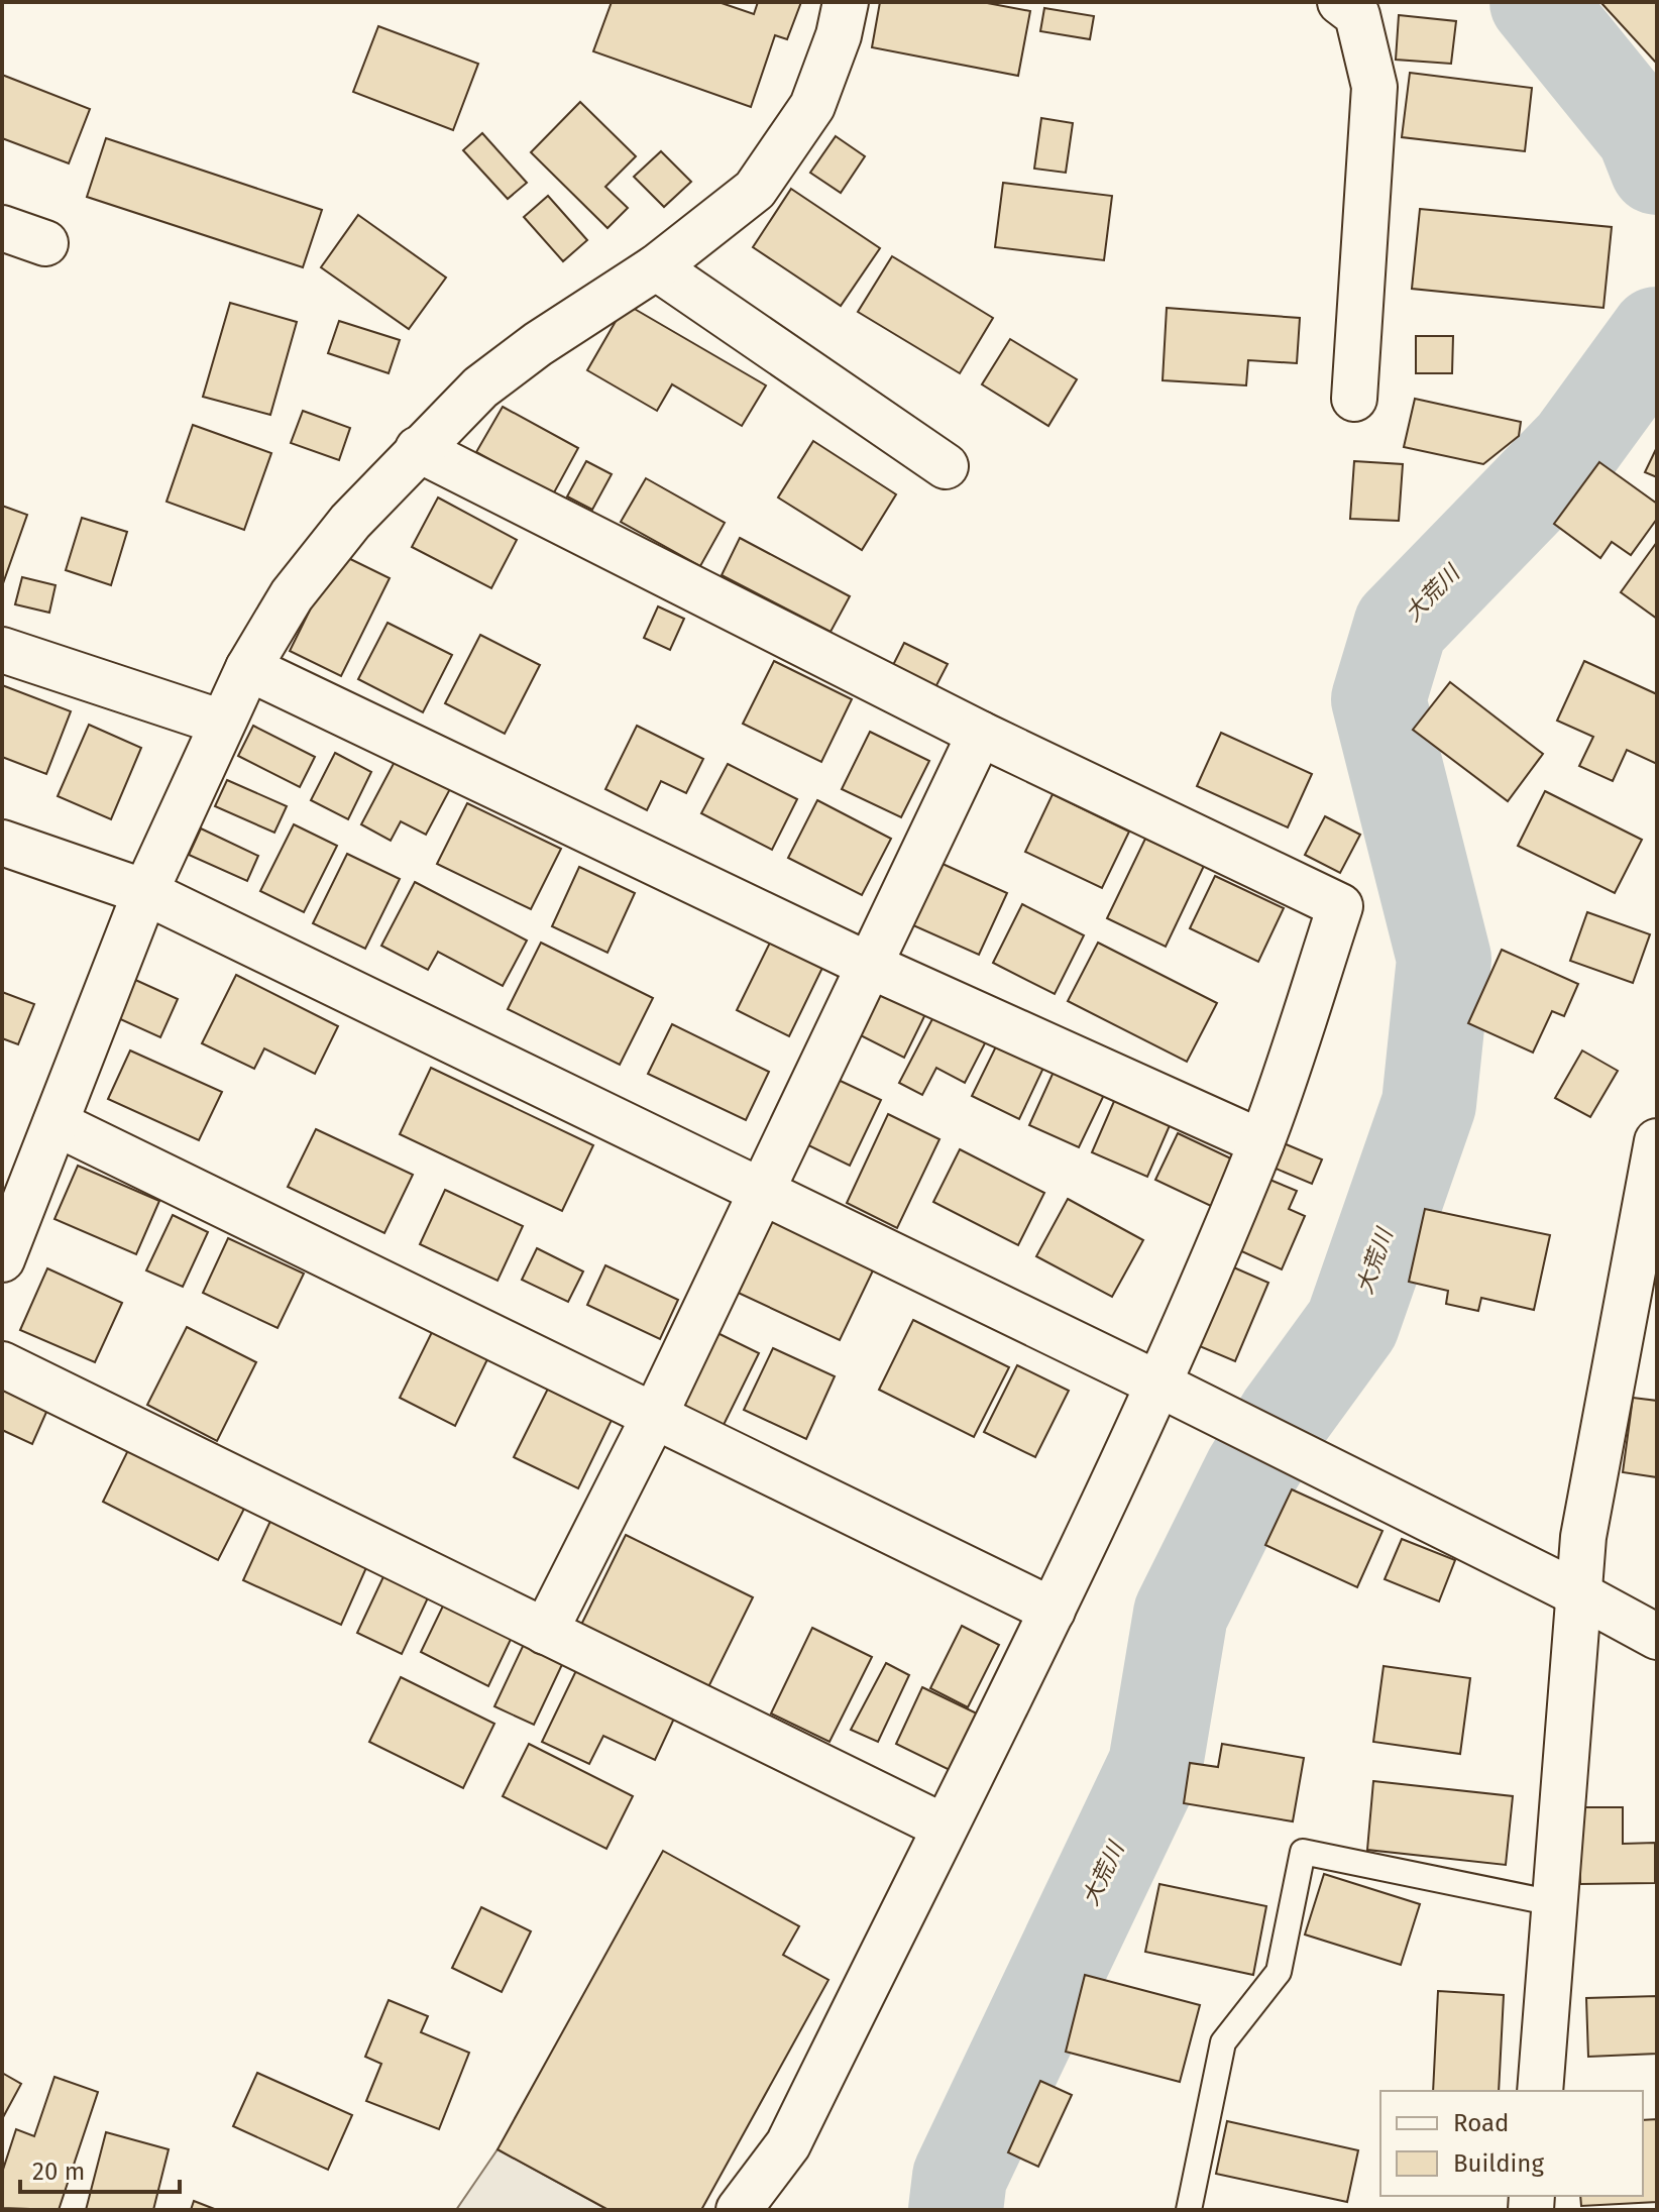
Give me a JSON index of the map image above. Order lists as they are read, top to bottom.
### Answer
{
  "water": ["大荒川"],
  "legend": ["Road", "Building"],
  "scale_bar": "20 m"
}
